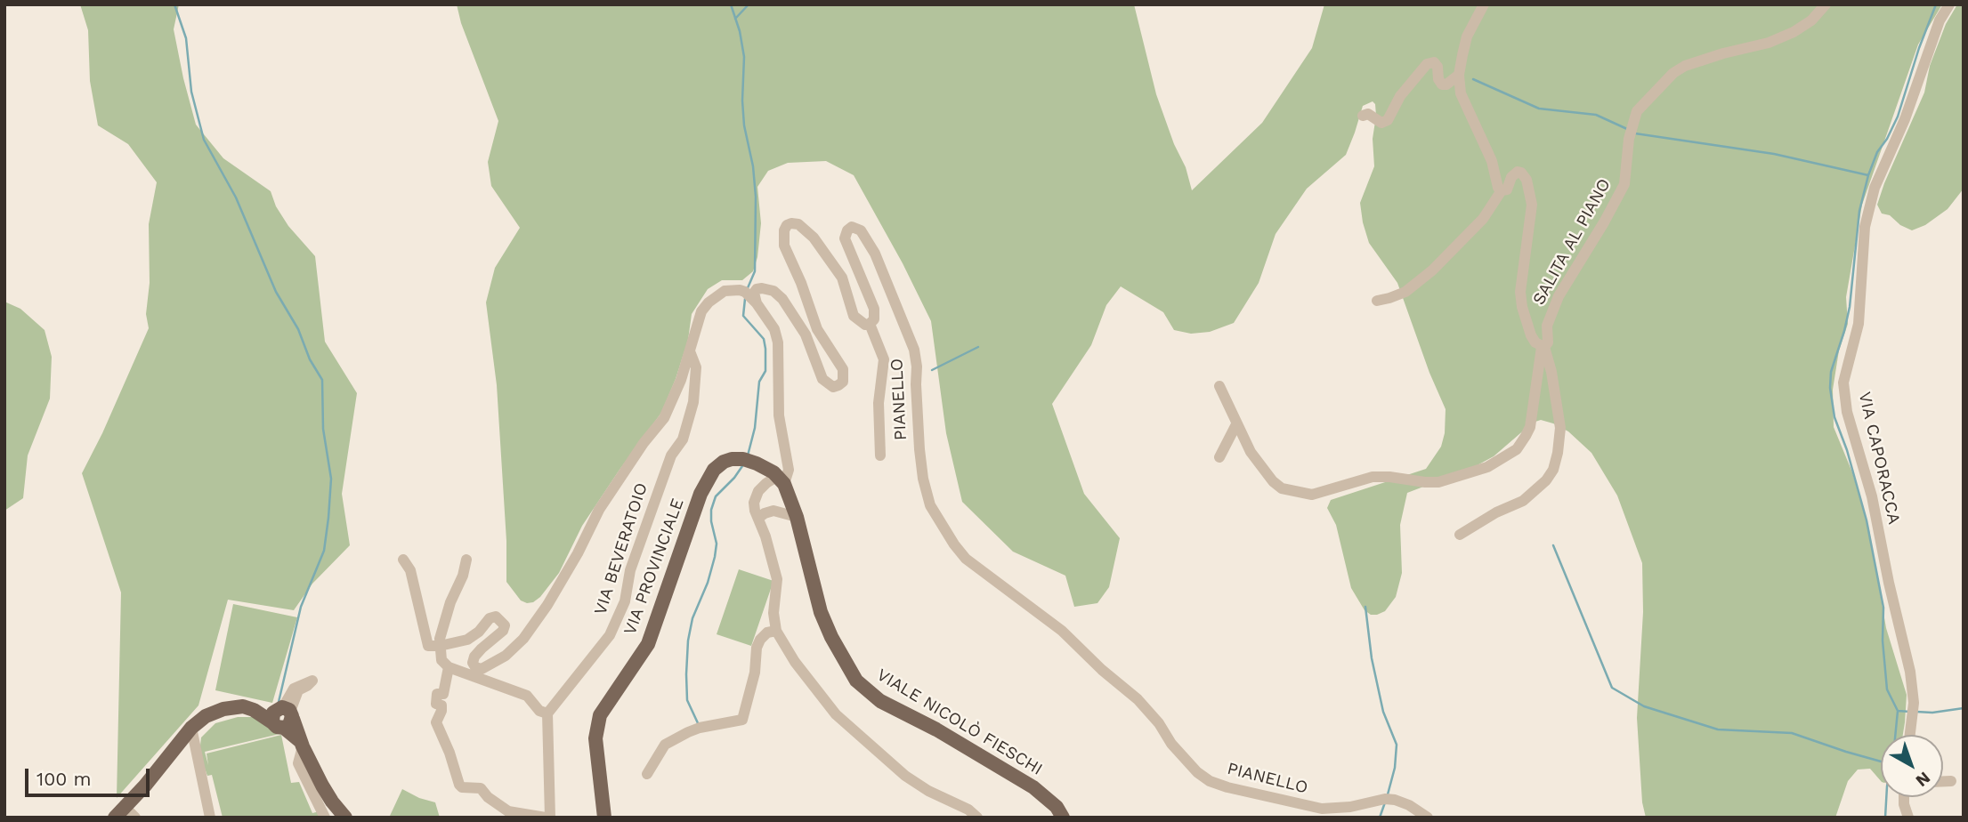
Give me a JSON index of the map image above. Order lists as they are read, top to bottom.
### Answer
{
  "streets": {
    "main road": ["VIA PROVINCIALE", "VIALE NICOLÒ FIESCHI"],
    "street": [
      "SALITA AL PIANO",
      "PIANELLO",
      "VIA CAPORACCA",
      "VIA BEVERATOIO"
    ]
  },
  "crossings": [
    ["VIA PROVINCIALE", "VIALE NICOLÒ FIESCHI"]
  ],
  "scale_bar": "100 m",
  "north": "bottom right"
}
